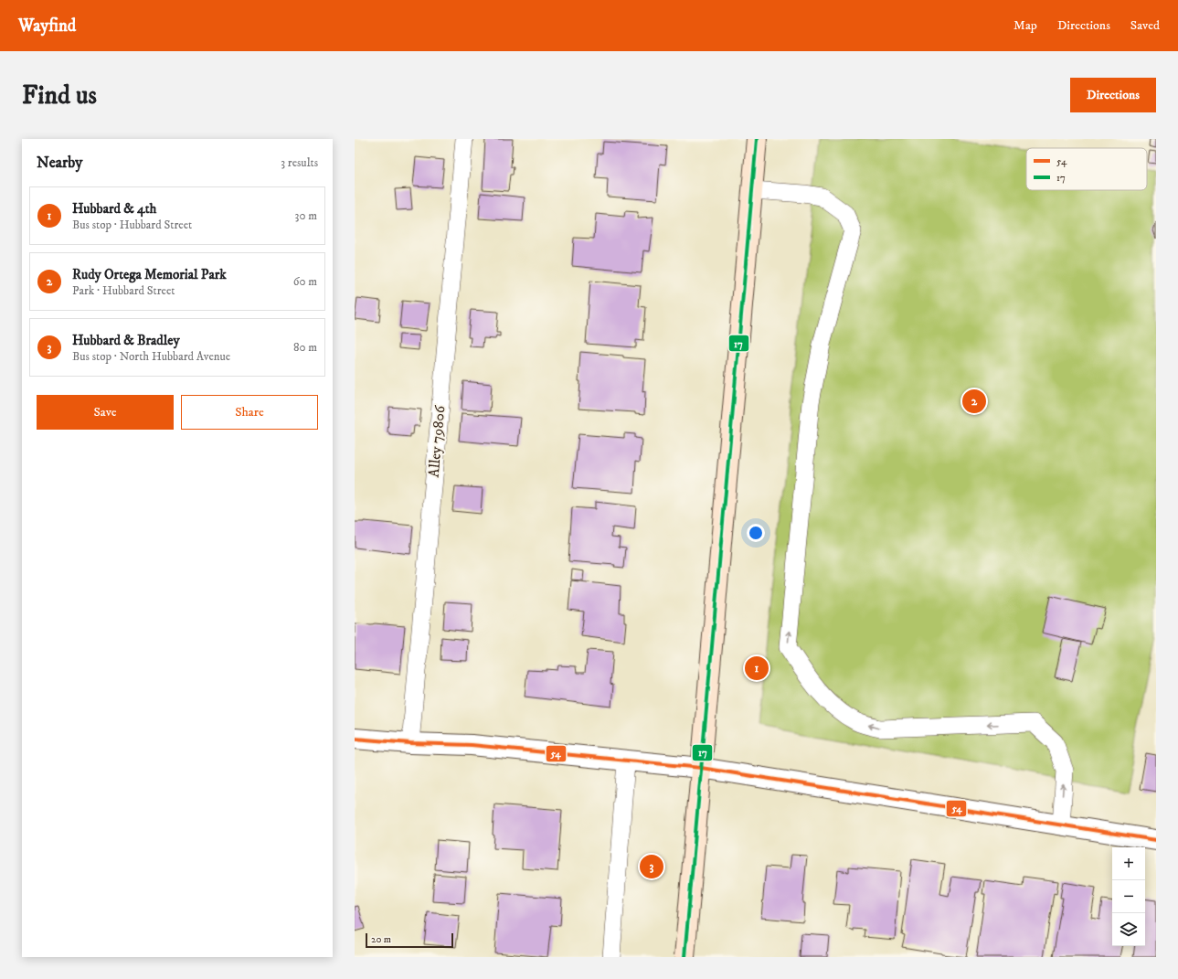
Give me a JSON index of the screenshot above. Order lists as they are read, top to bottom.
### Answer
{
  "streets": {
    "lane": ["Alley 79806"]
  },
  "lines": ["transit line 17", "transit line 54"],
  "legend": ["54", "17"],
  "scale_bar": "20 m",
  "page": {
    "header": "Wayfind",
    "nav": ["Map", "Directions", "Saved"],
    "buttons": [
      "Directions",
      ["Save", "Share"]
    ],
    "title": "Find us",
    "heading": ["Nearby", "3 results"],
    "list": [
      {
        "mark": "1",
        "name": "Hubbard & 4th",
        "note": "Bus stop · Hubbard Street",
        "value": "30 m"
      },
      {
        "mark": "2",
        "name": "Rudy Ortega Memorial Park",
        "note": "Park · Hubbard Street",
        "value": "60 m"
      },
      {
        "mark": "3",
        "name": "Hubbard & Bradley",
        "note": "Bus stop · North Hubbard Avenue",
        "value": "80 m"
      }
    ],
    "pins": ["2", "1", "3"],
    "map_buttons": ["+", "−"],
    "scale": "20 m"
  }
}
